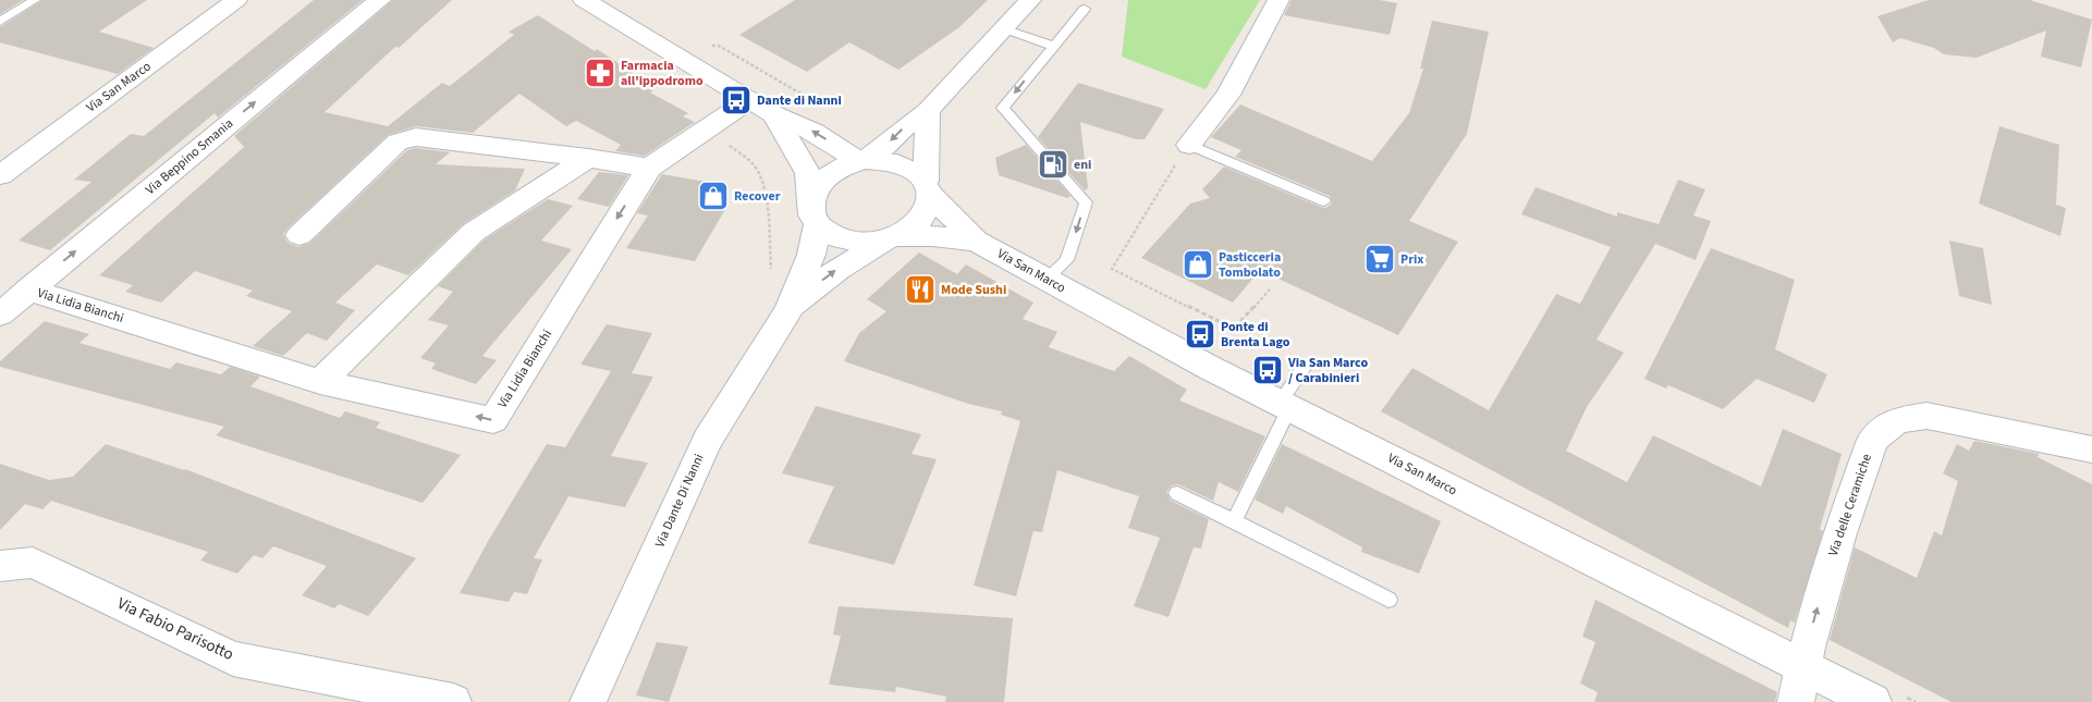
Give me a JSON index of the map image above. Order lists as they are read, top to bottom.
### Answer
{
  "streets": {
    "street": [
      "Via San Marco",
      "Via Beppino Smania",
      "Via Lidia Bianchi",
      "Via Dante Di Nanni",
      "Via delle Ceramiche",
      "Via Fabio Parisotto"
    ]
  },
  "crossings": [
    ["Via San Marco", "Via Dante Di Nanni"],
    ["Via San Marco", "Via delle Ceramiche"],
    ["Via Beppino Smania", "Via Lidia Bianchi"]
  ],
  "places": {
    "pharmacy": ["Farmacia all'ippodromo"],
    "bus stop": ["Dante di Nanni", "Ponte di Brenta Lago", "Via San Marco / Carabinieri"],
    "fuel station": ["eni"],
    "shop": ["Recover", "Pasticceria Tombolato"],
    "supermarket": ["Prix"],
    "restaurant": ["Mode Sushi"]
  }
}
